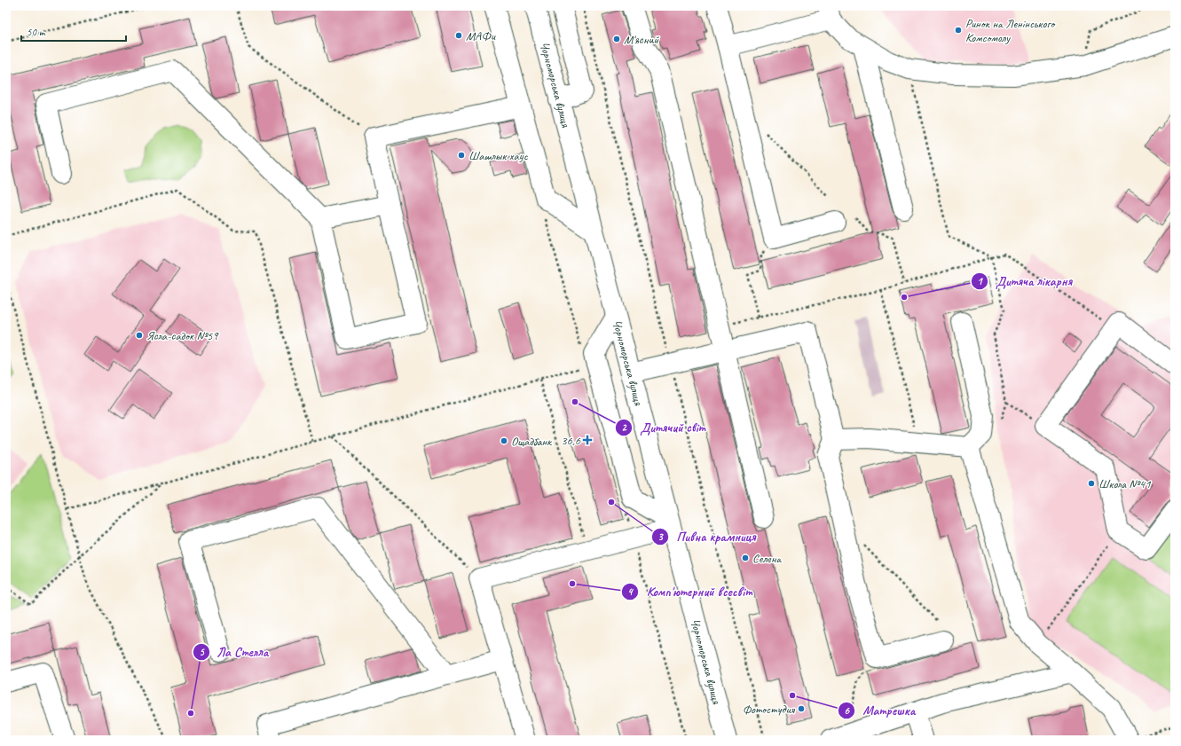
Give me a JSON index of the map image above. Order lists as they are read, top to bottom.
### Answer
{
  "streets": {
    "street": ["Чорноморська вулиця"]
  },
  "places": {
    "other": [
      "Ринок на Ленінського Комсомолу",
      "МАФи",
      "М'ясний",
      "Шашлык хаус",
      "Дитяча лікарня",
      "Ясла-садок №59",
      "Дитячий світ",
      "Ощадбанк",
      "Школа №41",
      "Пивна крамниця",
      "Селена",
      "Комп'ютерний всесвіт",
      "Матрешка",
      "Фотостудия",
      "Ла Стелла"
    ],
    "health": ["36,6"]
  },
  "scale_bar": "50 m"
}
